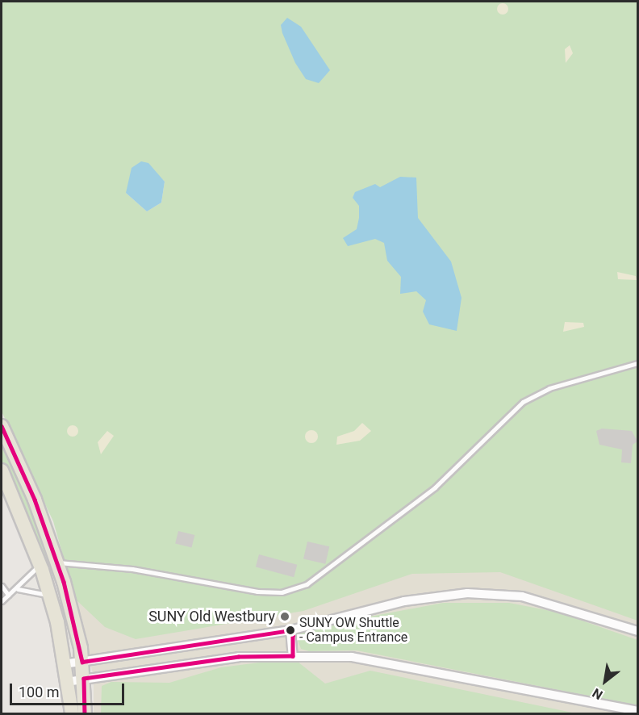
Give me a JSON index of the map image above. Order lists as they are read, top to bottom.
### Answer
{
  "places": ["SUNY Old Westbury", "SUNY OW Shuttle - Campus Entrance"],
  "scale_bar": "100 m",
  "north": "bottom left"
}
